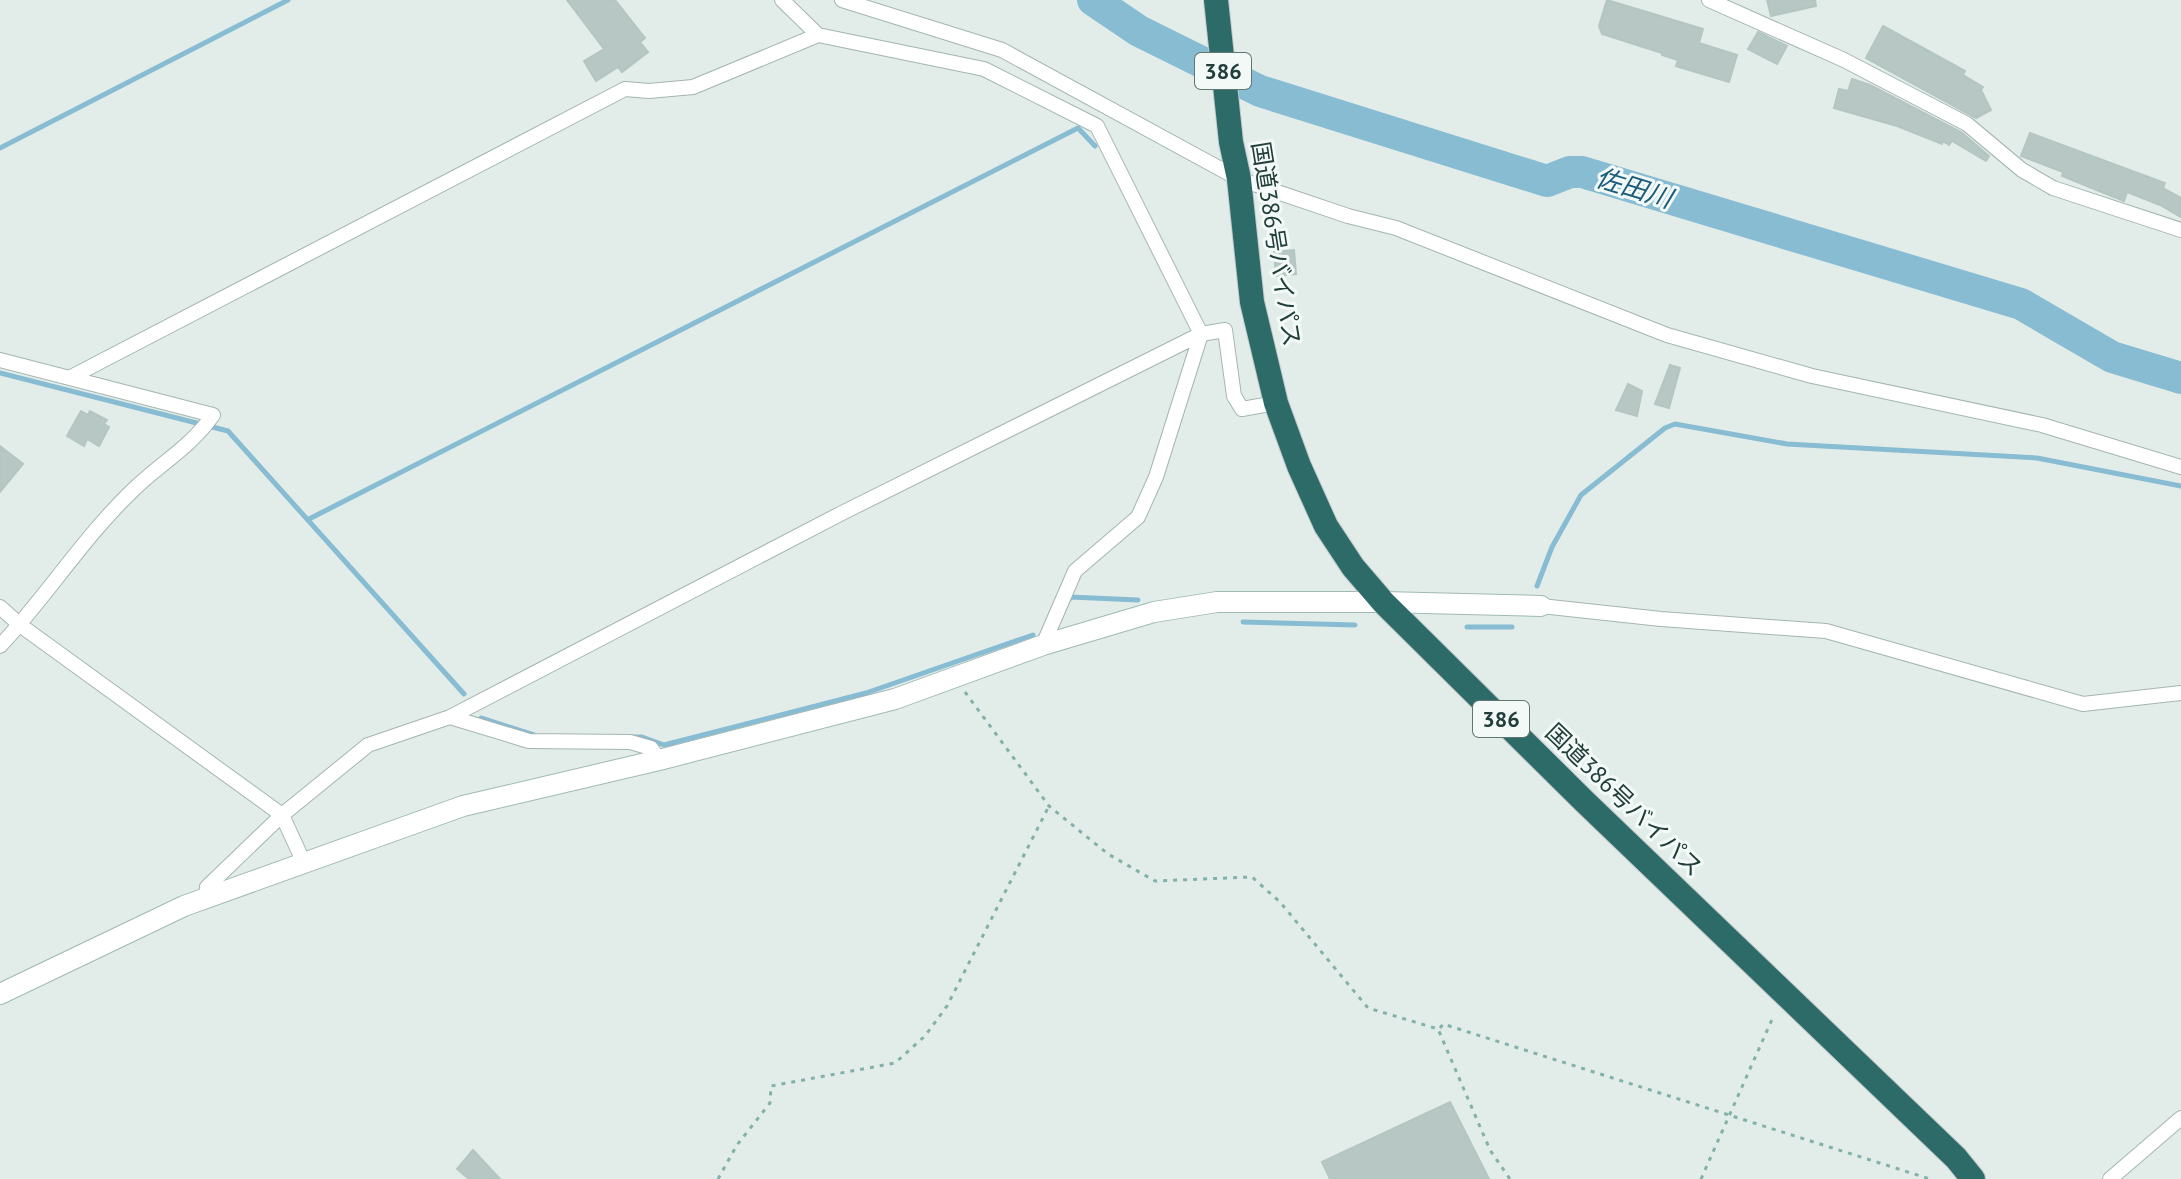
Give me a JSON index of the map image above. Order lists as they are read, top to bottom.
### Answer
{
  "streets": {
    "highway": ["386", "国道386号バイパス"]
  },
  "water": ["佐田川"]
}
